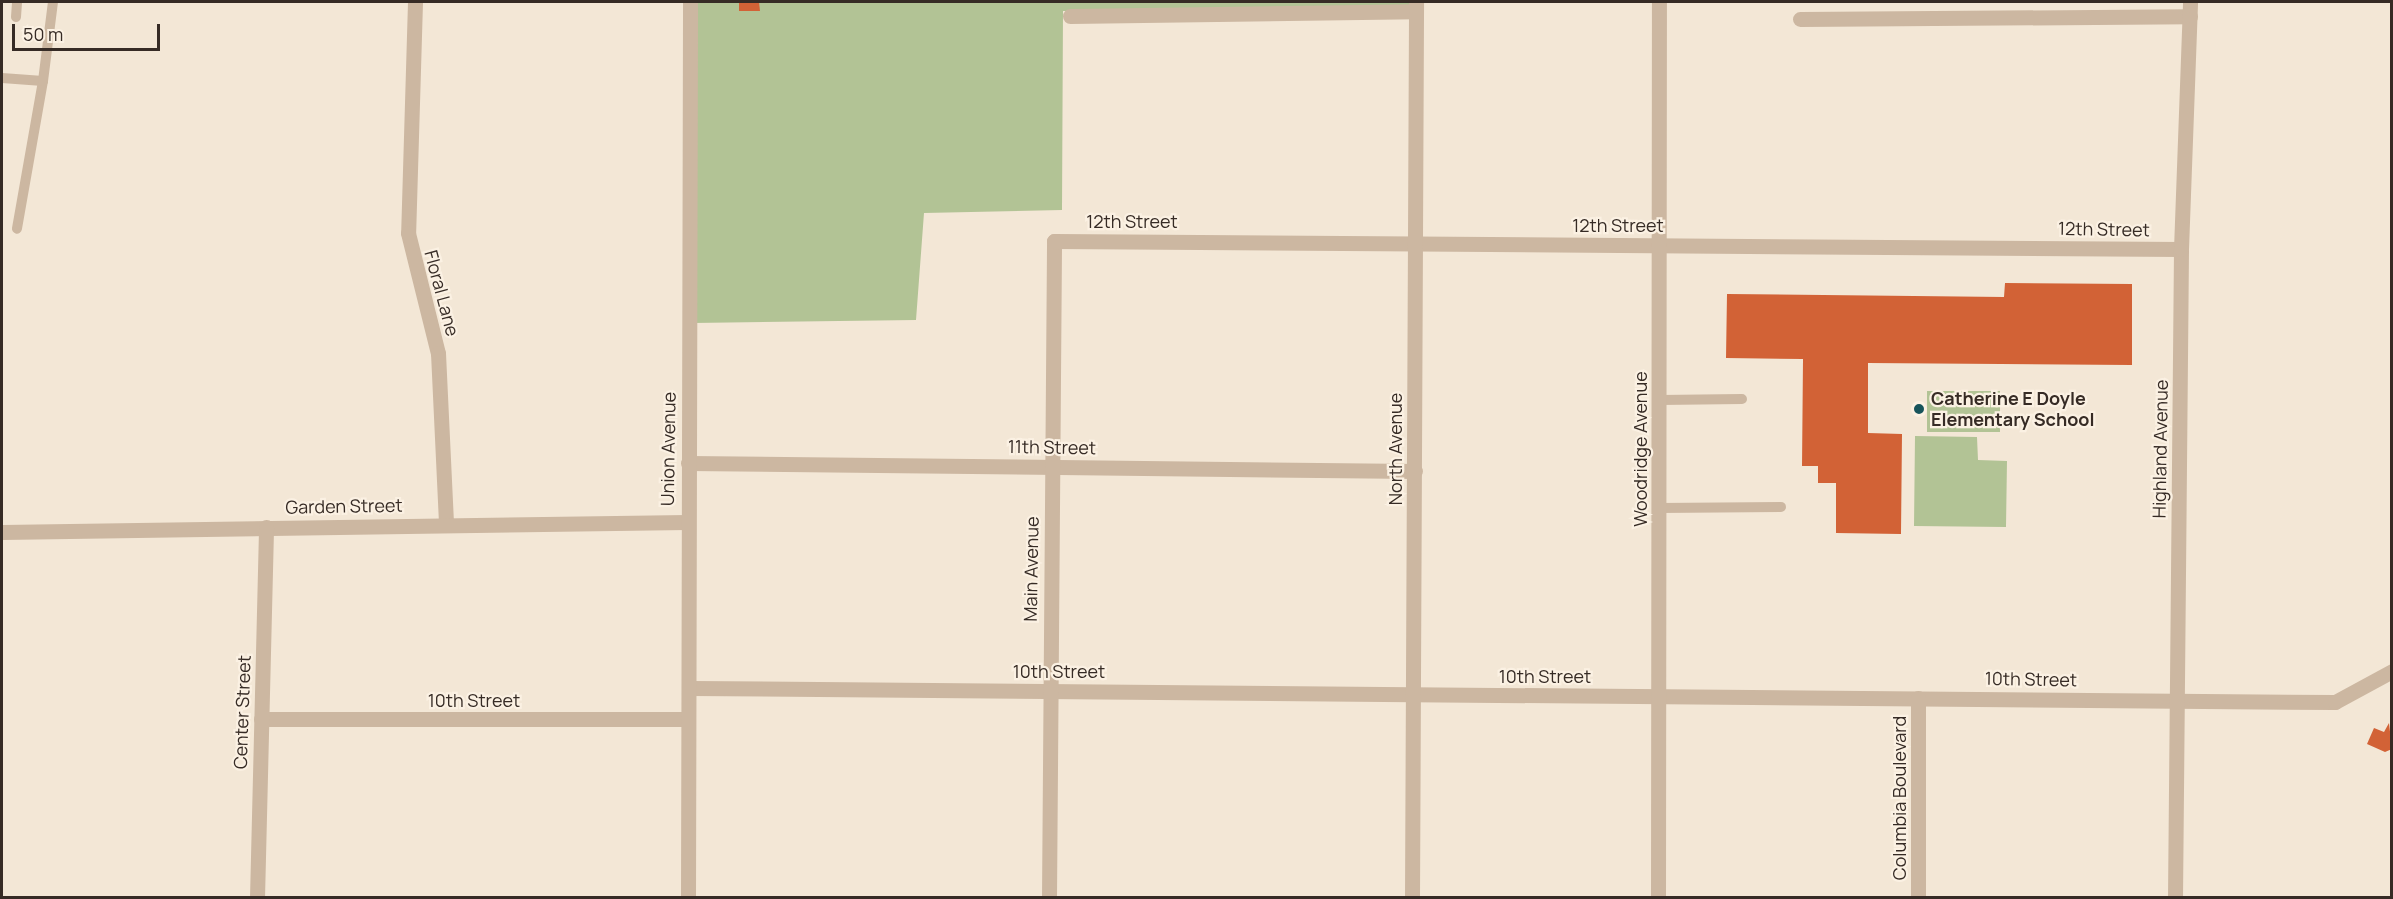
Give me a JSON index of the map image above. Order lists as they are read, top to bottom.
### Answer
{
  "streets": {
    "street": [
      "12th Street",
      "Floral Lane",
      "11th Street",
      "Union Avenue",
      "North Avenue",
      "Woodridge Avenue",
      "Highland Avenue",
      "Garden Street",
      "Main Avenue",
      "10th Street",
      "Center Street",
      "Columbia Boulevard"
    ]
  },
  "crossings": [
    ["12th Street", "North Avenue"],
    ["12th Street", "Woodridge Avenue"],
    ["12th Street", "Highland Avenue"],
    ["12th Street", "Main Avenue"],
    ["Floral Lane", "Garden Street"],
    ["11th Street", "Union Avenue"],
    ["11th Street", "North Avenue"],
    ["11th Street", "Main Avenue"],
    ["Union Avenue", "Garden Street"],
    ["Union Avenue", "10th Street"],
    ["North Avenue", "10th Street"],
    ["Woodridge Avenue", "10th Street"],
    ["Highland Avenue", "10th Street"],
    ["Garden Street", "Center Street"],
    ["Main Avenue", "10th Street"],
    ["10th Street", "Center Street"],
    ["10th Street", "Columbia Boulevard"]
  ],
  "places": ["Catherine E Doyle Elementary School"],
  "scale_bar": "50 m"
}
